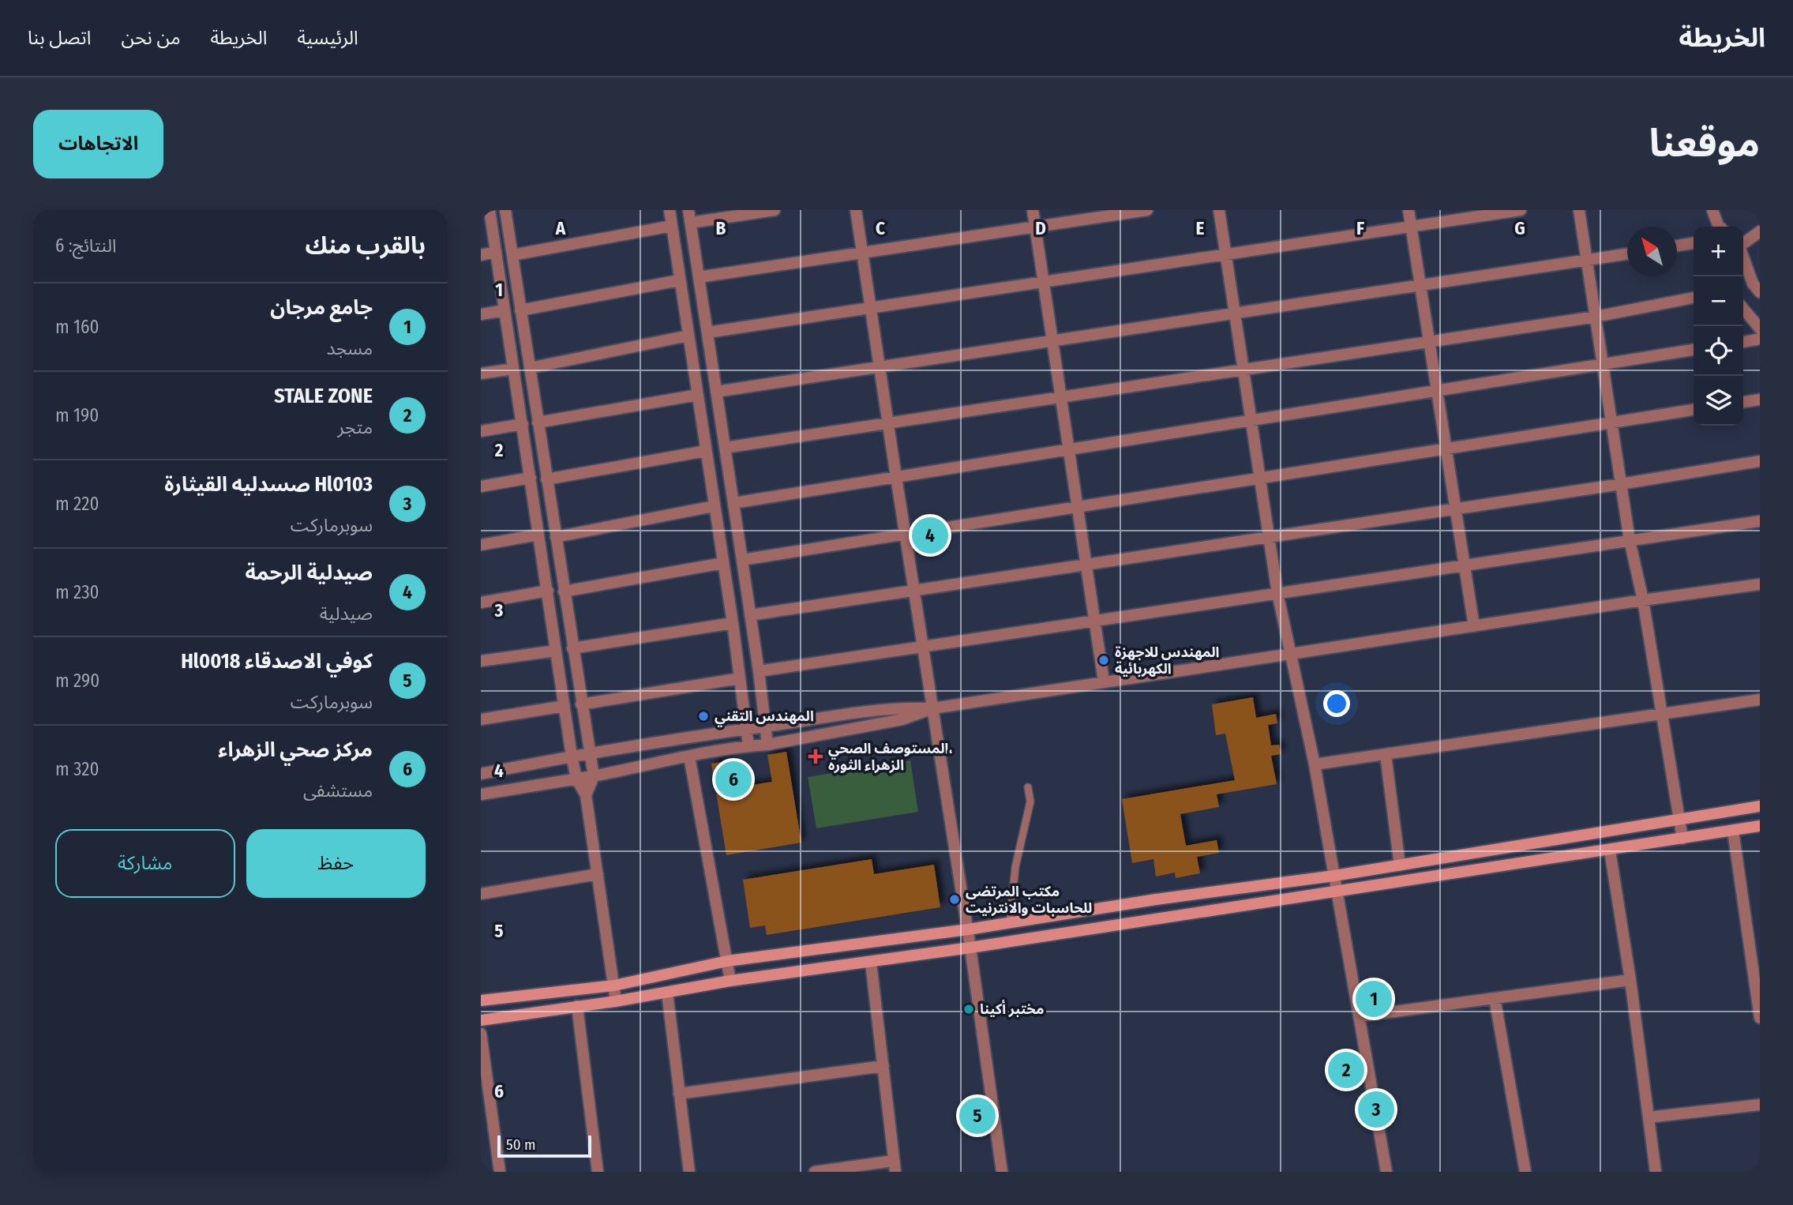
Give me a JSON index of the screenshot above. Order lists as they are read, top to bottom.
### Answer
{
  "places": {
    "other": [
      "المهندس للاجهزة الكهربائية",
      "المهندس التقني",
      "مكتب المرتضى للحاسبات والانترنيت",
      "مختبر أكينا"
    ],
    "health": ["المستوصف الصحي، الزهراء الثوره"]
  },
  "scale_bar": "50 m",
  "north": "top left",
  "page": {
    "header": "الخريطة",
    "nav": [
      "الرئيسية",
      "الخريطة",
      "من نحن",
      "اتصل بنا"
    ],
    "title": "موقعنا",
    "buttons": [
      "الاتجاهات",
      ["حفظ", "مشاركة"]
    ],
    "heading": ["بالقرب منك", "النتائج: 6"],
    "map_buttons": ["+", "−"],
    "list": [
      {
        "mark": "1",
        "name": "جامع مرجان",
        "note": "مسجد",
        "value": "160 m"
      },
      {
        "mark": "2",
        "name": "STALE ZONE",
        "note": "متجر",
        "value": "190 m"
      },
      {
        "mark": "3",
        "name": "Hl0103 صسدليه القيثارة",
        "note": "سوبرماركت",
        "value": "220 m"
      },
      {
        "mark": "4",
        "name": "صيدلية الرحمة",
        "note": "صيدلية",
        "value": "230 m"
      },
      {
        "mark": "5",
        "name": "كوفي الاصدقاء Hl0018",
        "note": "سوبرماركت",
        "value": "290 m"
      },
      {
        "mark": "6",
        "name": "مركز صحي الزهراء",
        "note": "مستشفى",
        "value": "320 m"
      }
    ],
    "pins": [
      "4",
      "6",
      "1",
      "2",
      "3",
      "5"
    ],
    "scale": "50 m"
  },
  "grid": {
    "columns": [
      "A",
      "B",
      "C",
      "D",
      "E",
      "F",
      "G"
    ],
    "rows": [
      "1",
      "2",
      "3",
      "4",
      "5",
      "6"
    ]
  }
}
